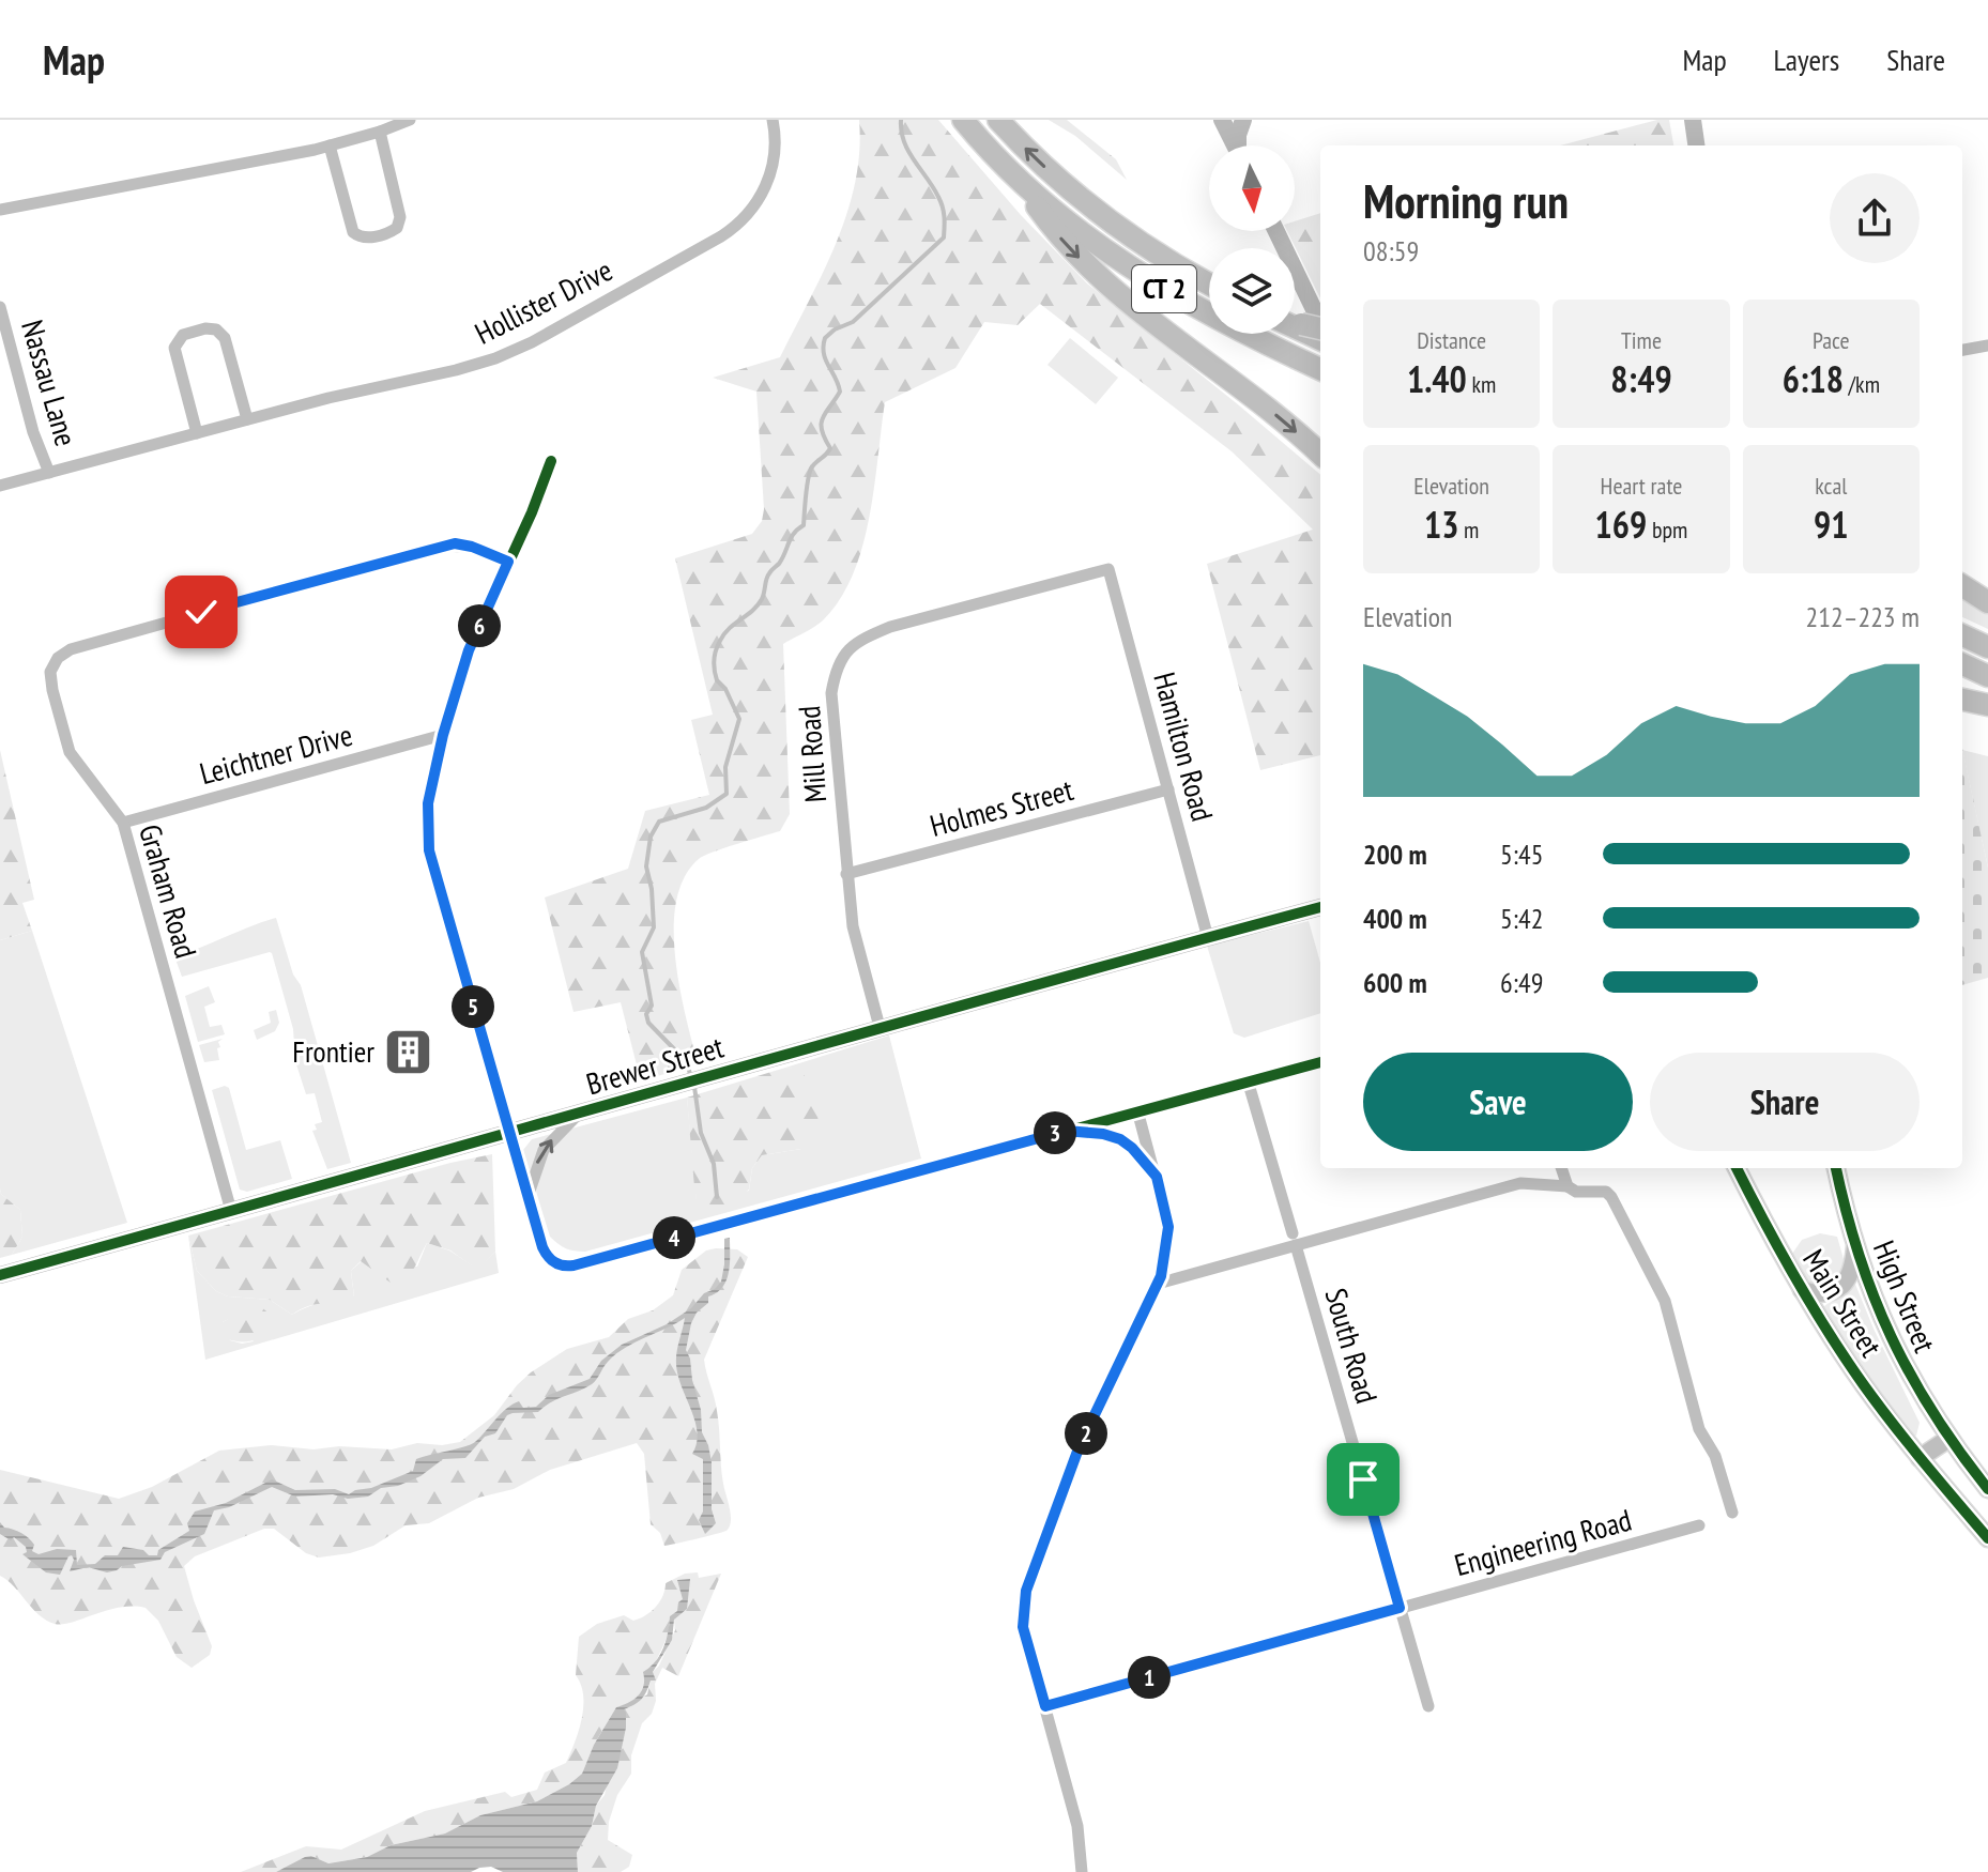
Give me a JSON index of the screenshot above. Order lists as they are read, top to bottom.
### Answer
{
  "streets": {
    "highway": ["CT 2"],
    "main road": ["Brewer Street", "High Street", "Main Street"],
    "street": [
      "Hollister Drive",
      "Nassau Lane",
      "Hamilton Road",
      "Leichtner Drive",
      "Mill Road",
      "Holmes Street",
      "Graham Road",
      "South Road",
      "Engineering Road"
    ]
  },
  "crossings": [
    ["Hollister Drive", "Nassau Lane"],
    ["Hamilton Road", "Mill Road"],
    ["Hamilton Road", "Holmes Street"],
    ["Hamilton Road", "Brewer Street"],
    ["Leichtner Drive", "Graham Road"],
    ["Mill Road", "Holmes Street"],
    ["Mill Road", "Brewer Street"],
    ["Graham Road", "Brewer Street"],
    ["South Road", "Engineering Road"]
  ],
  "places": {
    "building": ["Frontier"]
  },
  "north": "bottom",
  "page": {
    "header": "Map",
    "nav": ["Map", "Layers", "Share"],
    "heading": ["Morning run", "08:59"],
    "stats": [
      ["Distance", "1.40 km"],
      ["Time", "8:49"],
      ["Pace", "6:18 /km"],
      ["Elevation", "13 m"],
      ["Heart rate", "169 bpm"],
      ["kcal", "91"]
    ],
    "chart": ["Elevation", "212–223 m"],
    "pins": [
      "6",
      "5",
      "3",
      "4",
      "2",
      "1"
    ],
    "list": [
      {
        "name": "200 m",
        "note": "5:45"
      },
      {
        "name": "400 m",
        "note": "5:42"
      },
      {
        "name": "600 m",
        "note": "6:49"
      }
    ],
    "buttons": ["Save", "Share"]
  }
}
